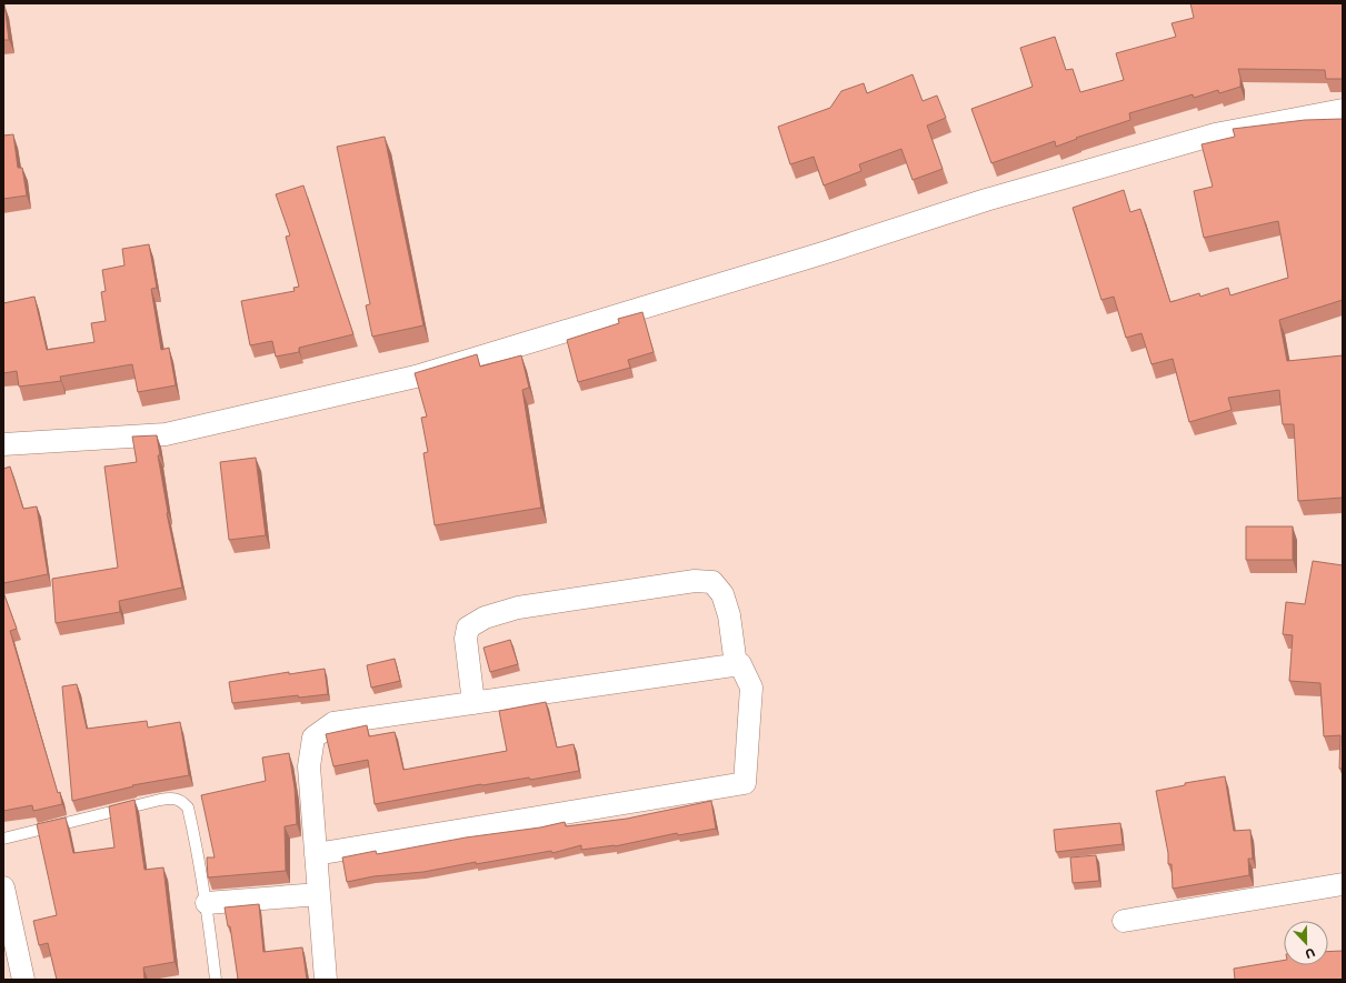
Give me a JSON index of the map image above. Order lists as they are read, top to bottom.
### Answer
{
  "north": "bottom"
}
